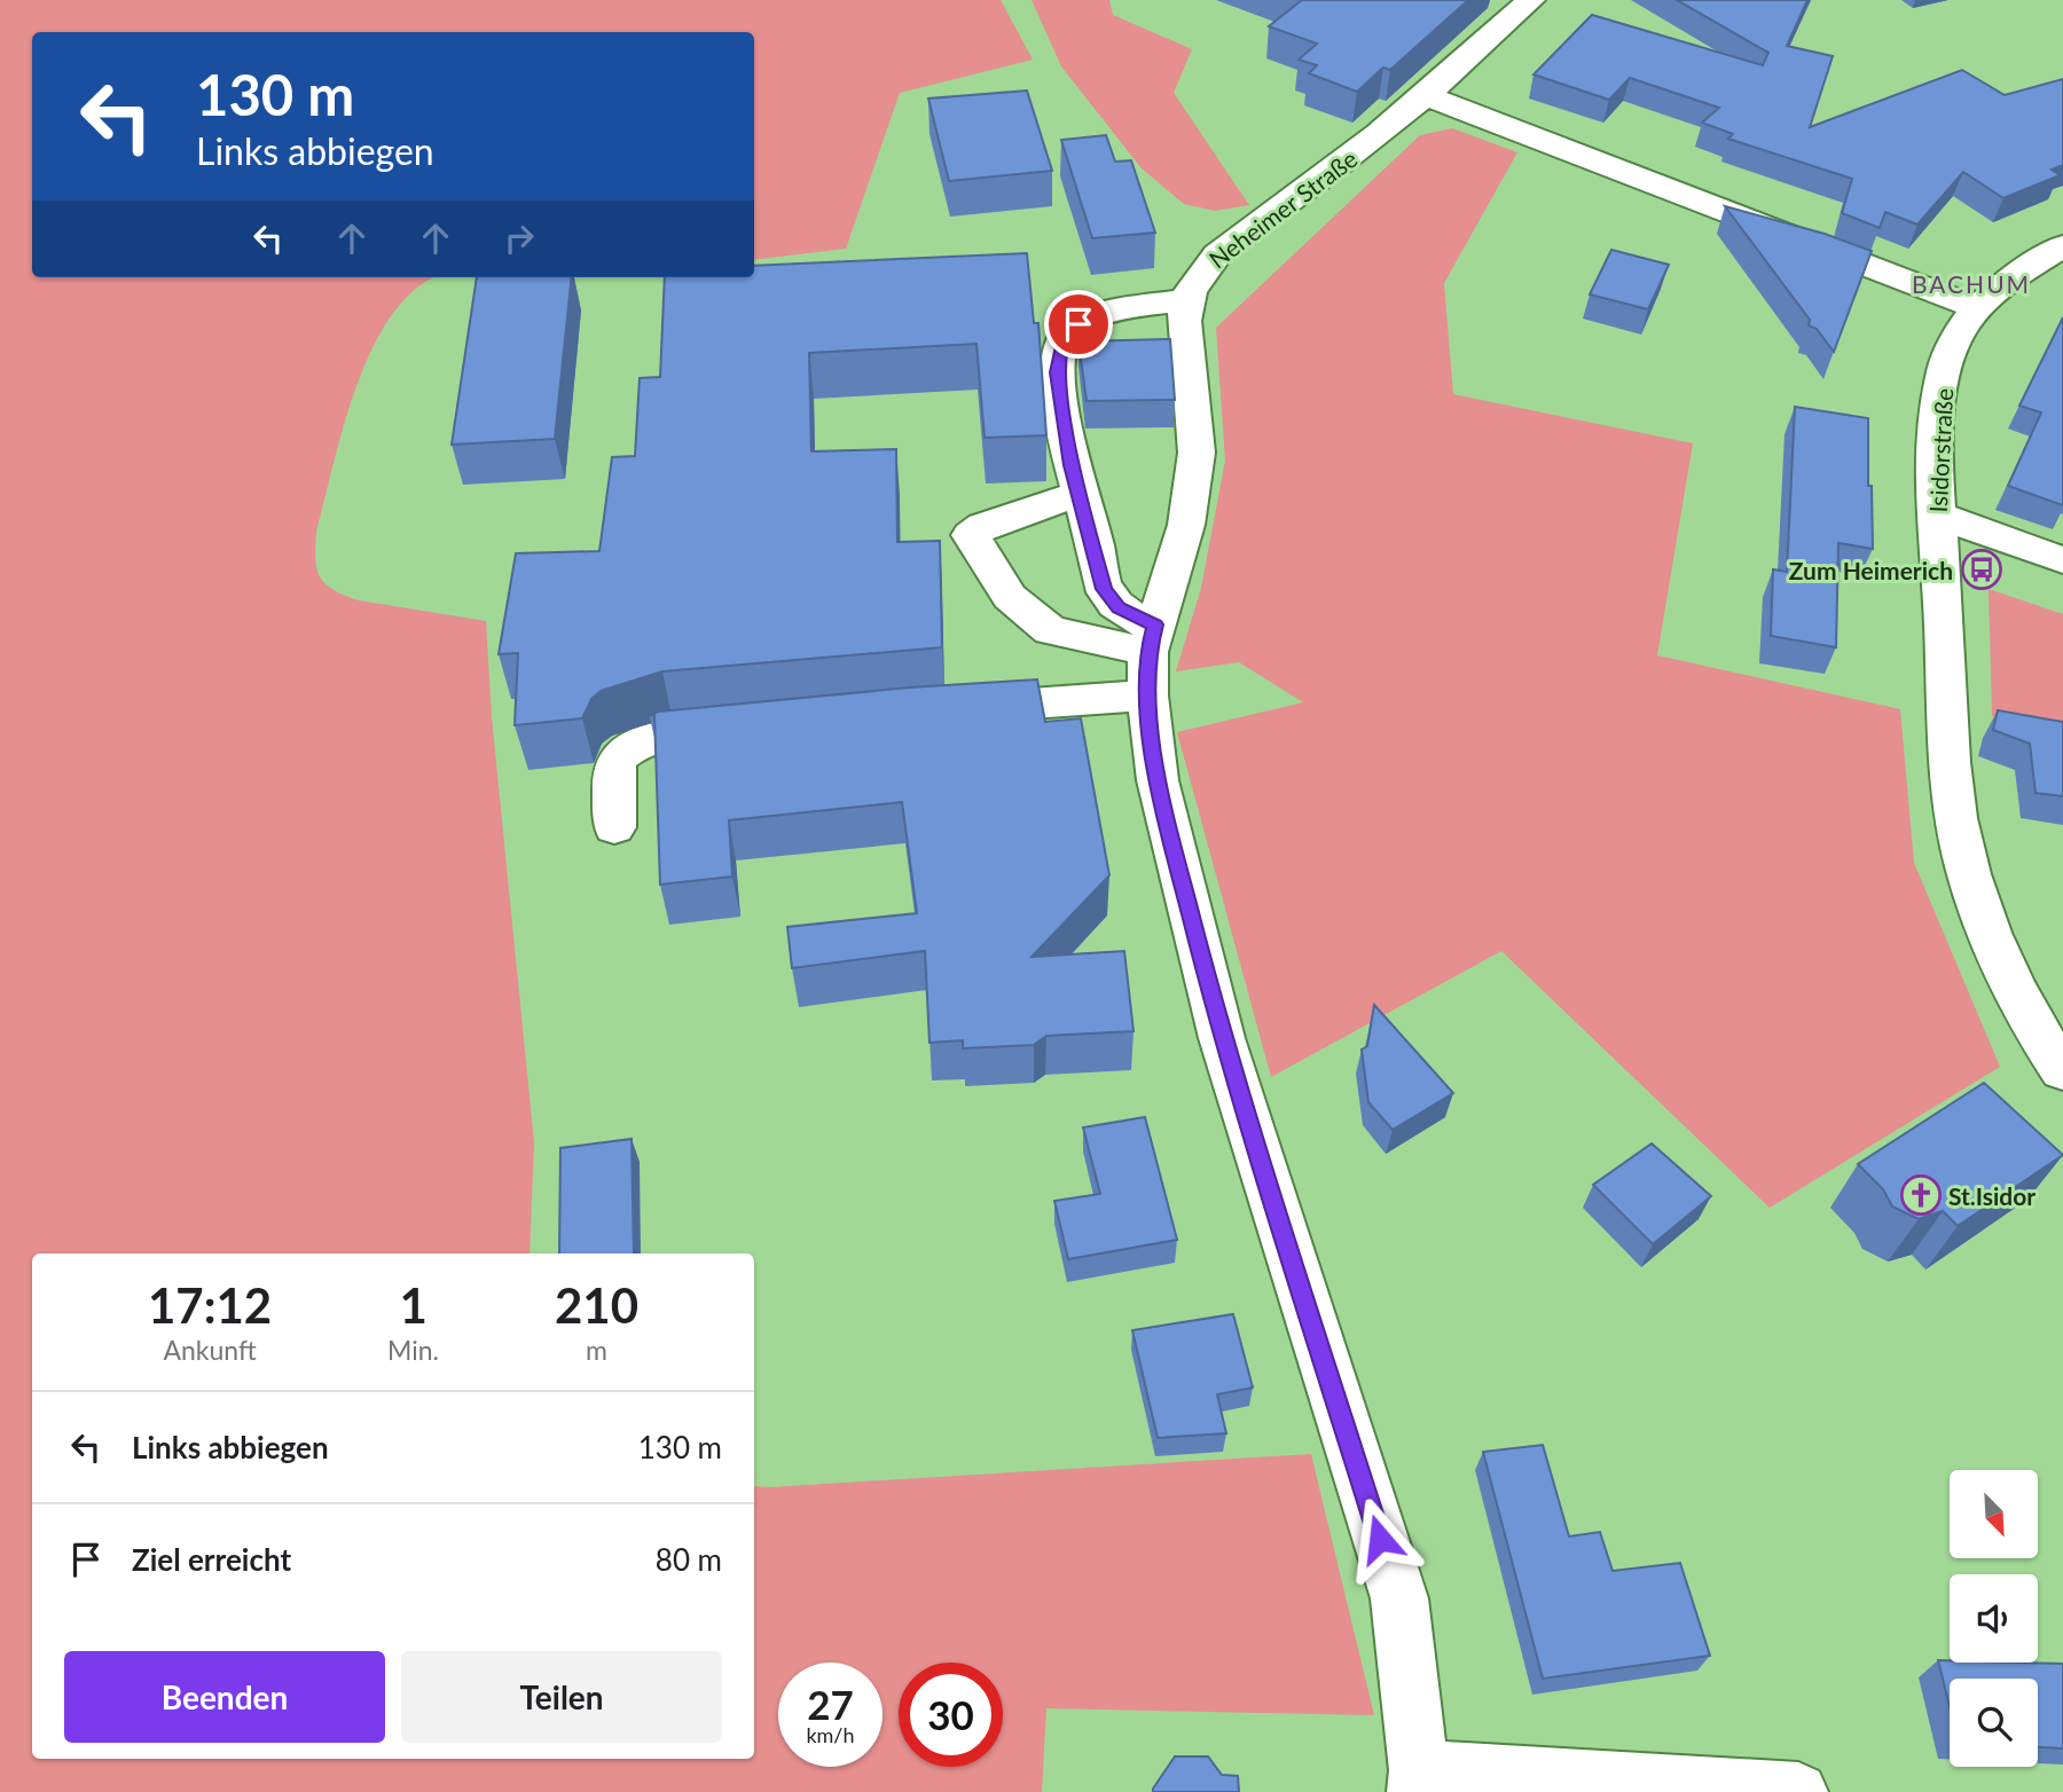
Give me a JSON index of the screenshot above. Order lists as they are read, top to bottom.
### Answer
{
  "streets": {
    "street": ["Neheimer Straße", "Isidorstraße"]
  },
  "districts": ["BACHUM"],
  "places": {
    "bus stop": ["Zum Heimerich"],
    "church": ["St.Isidor"]
  },
  "north": "bottom right",
  "page": {
    "turn": ["130 m", "Links abbiegen"],
    "eta": [
      "17:12",
      "Ankunft",
      "1",
      "Min.",
      "210",
      "m"
    ],
    "list": [
      {
        "name": "Links abbiegen",
        "value": "130 m"
      },
      {
        "name": "Ziel erreicht",
        "value": "80 m"
      }
    ],
    "buttons": ["Beenden", "Teilen"],
    "speed": "27 km/h",
    "limit": "30"
  }
}
